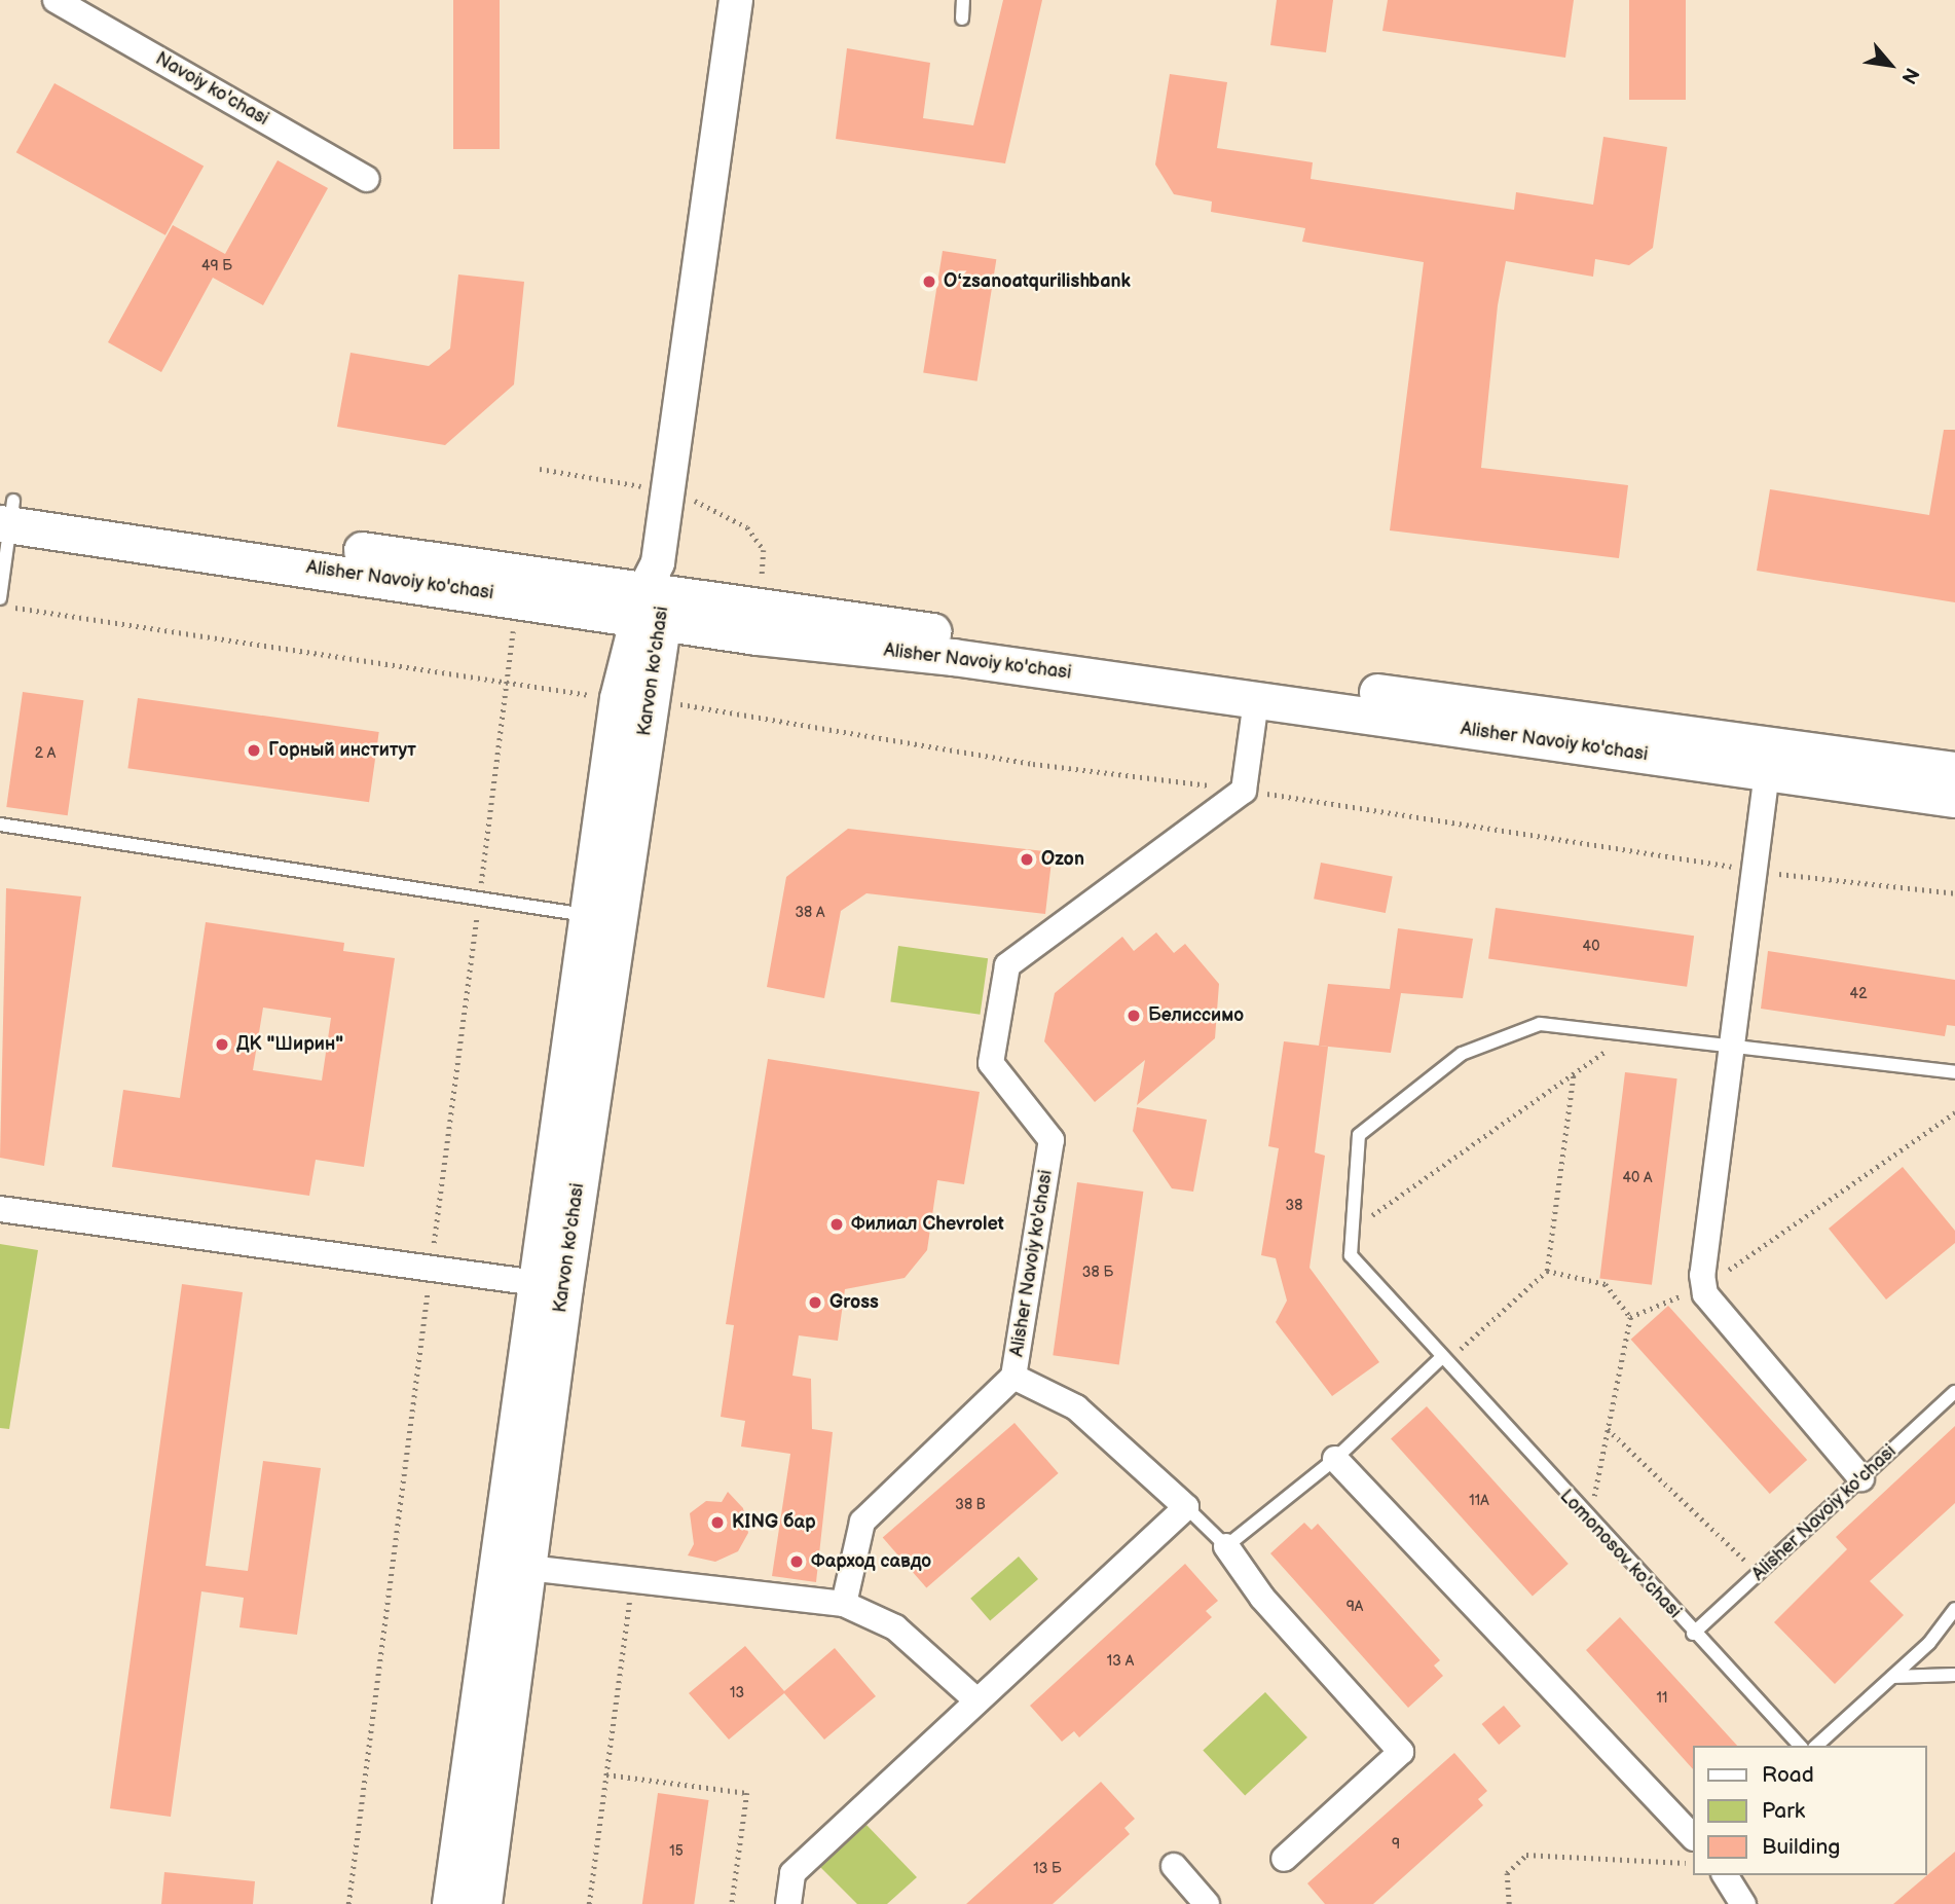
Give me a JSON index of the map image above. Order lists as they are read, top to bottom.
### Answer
{
  "streets": {
    "main road": ["Alisher Navoiy ko'chasi", "Karvon ko'chasi"],
    "street": ["Navoiy ko'chasi"],
    "lane": ["Lomonosov ko'chasi"]
  },
  "crossings": [
    ["Alisher Navoiy ko'chasi", "Karvon ko'chasi"],
    ["Alisher Navoiy ko'chasi", "Lomonosov ko'chasi"]
  ],
  "places": [
    "Oʻzsanoatqurilishbank",
    "Горный институт",
    "Ozon",
    "Белиссимо",
    "ДК \"Ширин\"",
    "Филиал Chevrolet",
    "Gross",
    "KING бар",
    "Фарход савдо"
  ],
  "house_numbers": [
    "49 Б",
    "2 А",
    "38 А",
    "40",
    "42",
    "40 А",
    "38",
    "38 Б",
    "11А",
    "38 В",
    "9А",
    "13 А",
    "13",
    "11",
    "9",
    "15",
    "13 Б"
  ],
  "legend": ["Road", "Park", "Building"],
  "north": "bottom right"
}
